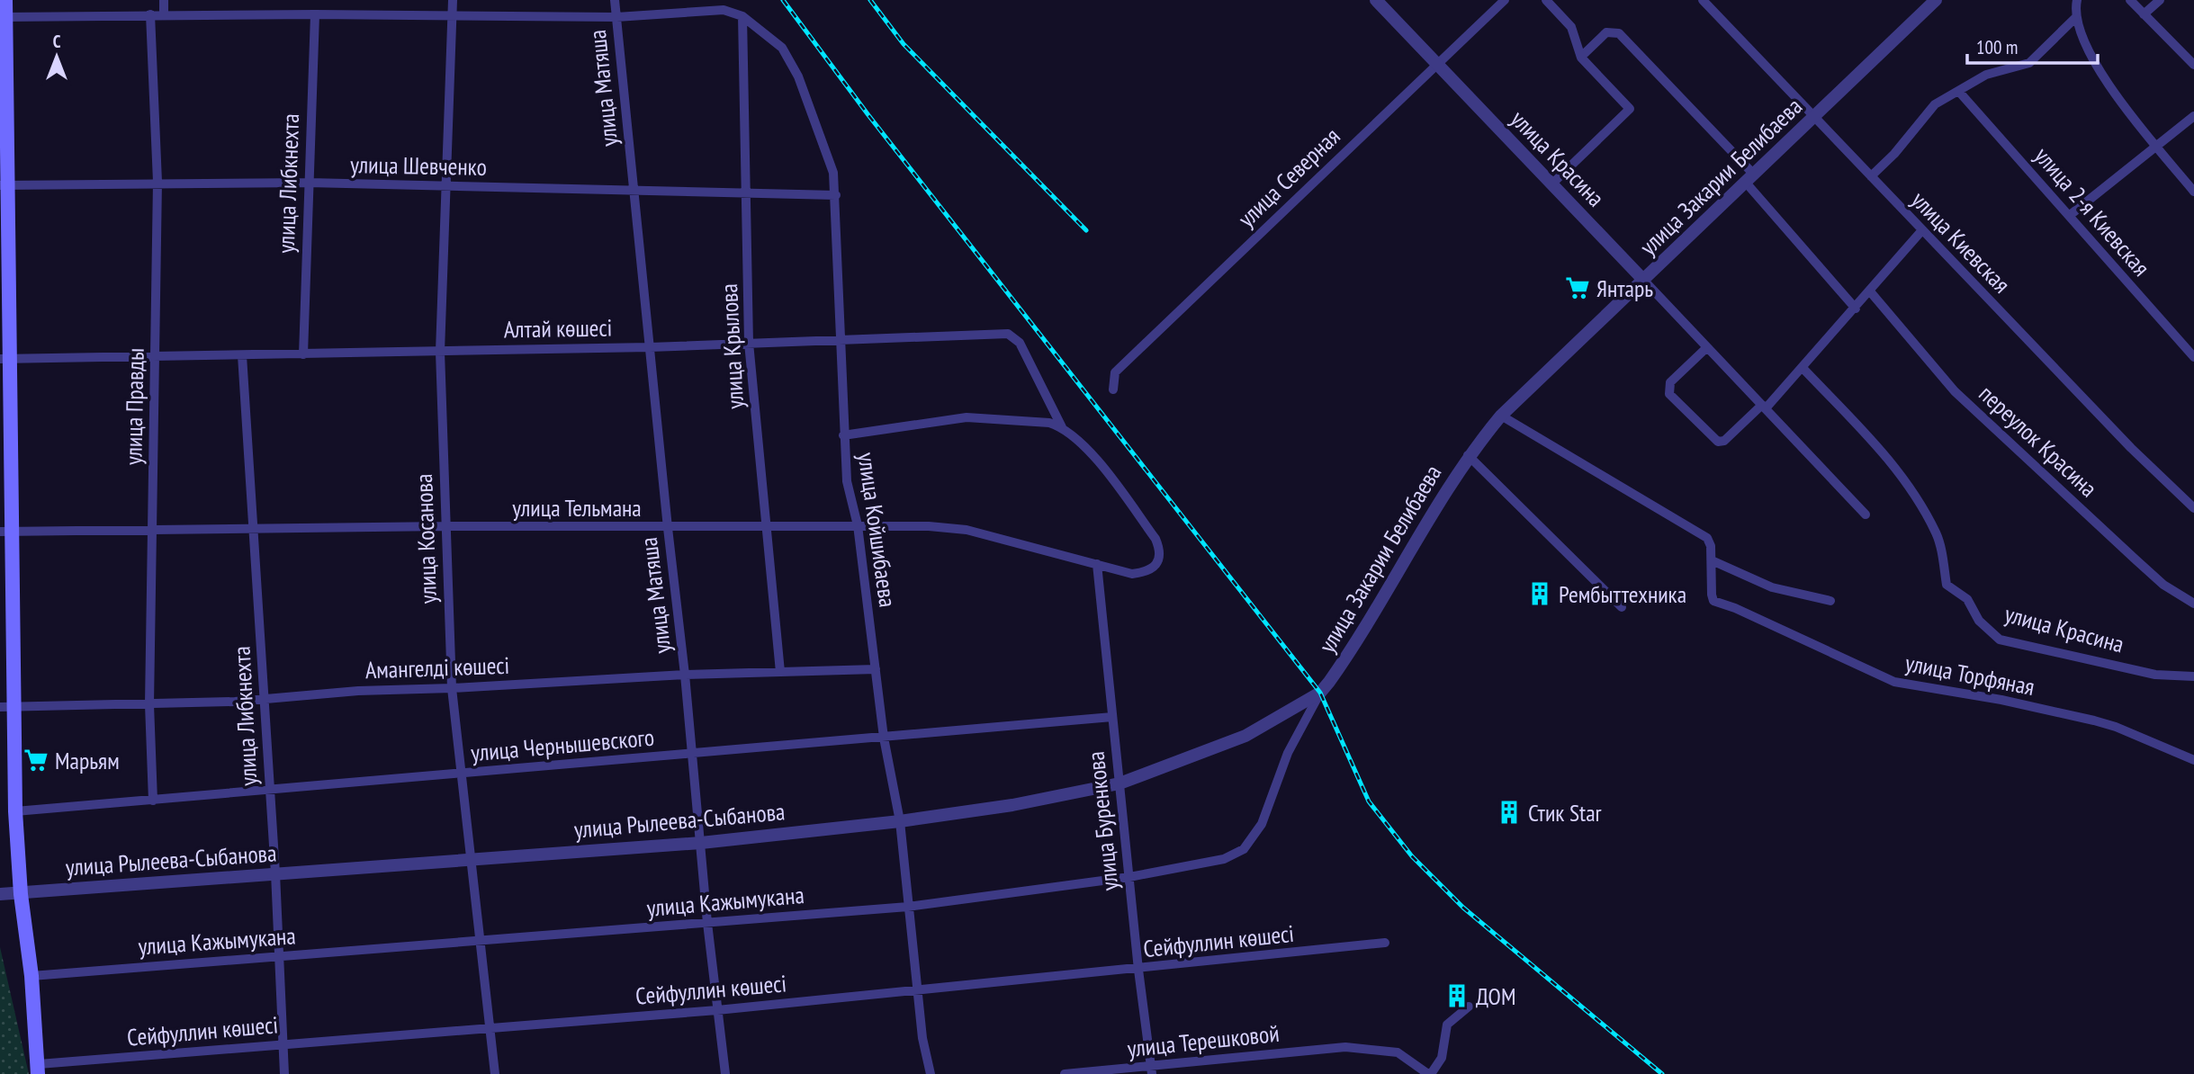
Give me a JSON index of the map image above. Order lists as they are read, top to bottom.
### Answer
{
  "streets": {
    "street": [
      "улица Матяша",
      "улица Красина",
      "улица Шевченко",
      "улица Закарии Белибаева",
      "улица Северная",
      "улица Либкнехта",
      "улица 2-я Киевская",
      "улица Киевская",
      "Алтай көшесі",
      "улица Крылова",
      "улица Правды",
      "переулок Красина",
      "улица Тельмана",
      "улица Койшибаева",
      "улица Косанова",
      "Амангелді көшесі",
      "улица Торфяная",
      "улица Чернышевского",
      "улица Рылеева-Сыбанова",
      "улица Буренкова",
      "улица Кажымукана",
      "Сейфуллин көшесі",
      "улица Терешковой"
    ]
  },
  "crossings": [
    ["улица Матяша", "улица Шевченко"],
    ["улица Матяша", "Алтай көшесі"],
    ["улица Матяша", "улица Тельмана"],
    ["улица Матяша", "Амангелді көшесі"],
    ["улица Матяша", "улица Чернышевского"],
    ["улица Матяша", "улица Рылеева-Сыбанова"],
    ["улица Матяша", "улица Кажымукана"],
    ["улица Матяша", "Сейфуллин көшесі"],
    ["улица Красина", "улица Закарии Белибаева"],
    ["улица Красина", "улица Северная"],
    ["улица Шевченко", "улица Либкнехта"],
    ["улица Шевченко", "улица Крылова"],
    ["улица Шевченко", "улица Правды"],
    ["улица Шевченко", "улица Койшибаева"],
    ["улица Шевченко", "улица Косанова"],
    ["улица Закарии Белибаева", "улица Киевская"],
    ["улица Закарии Белибаева", "улица Торфяная"],
    ["улица Закарии Белибаева", "улица Рылеева-Сыбанова"],
    ["улица Закарии Белибаева", "улица Кажымукана"],
    ["улица Либкнехта", "Алтай көшесі"],
    ["улица Либкнехта", "улица Тельмана"],
    ["улица Либкнехта", "Амангелді көшесі"],
    ["улица Либкнехта", "улица Чернышевского"],
    ["улица Либкнехта", "улица Рылеева-Сыбанова"],
    ["улица Либкнехта", "улица Кажымукана"],
    ["улица Либкнехта", "Сейфуллин көшесі"],
    ["Алтай көшесі", "улица Крылова"],
    ["Алтай көшесі", "улица Правды"],
    ["Алтай көшесі", "улица Тельмана"],
    ["Алтай көшесі", "улица Койшибаева"],
    ["Алтай көшесі", "улица Косанова"],
    ["улица Крылова", "улица Тельмана"],
    ["улица Крылова", "улица Койшибаева"],
    ["улица Крылова", "Амангелді көшесі"],
    ["улица Правды", "улица Тельмана"],
    ["улица Правды", "Амангелді көшесі"],
    ["улица Правды", "улица Чернышевского"],
    ["улица Тельмана", "улица Койшибаева"],
    ["улица Тельмана", "улица Косанова"],
    ["улица Тельмана", "улица Буренкова"],
    ["улица Койшибаева", "Амангелді көшесі"],
    ["улица Койшибаева", "улица Чернышевского"],
    ["улица Койшибаева", "улица Рылеева-Сыбанова"],
    ["улица Койшибаева", "улица Кажымукана"],
    ["улица Койшибаева", "Сейфуллин көшесі"],
    ["улица Косанова", "Амангелді көшесі"],
    ["улица Косанова", "улица Чернышевского"],
    ["улица Косанова", "улица Рылеева-Сыбанова"],
    ["улица Косанова", "улица Кажымукана"],
    ["улица Косанова", "Сейфуллин көшесі"],
    ["улица Чернышевского", "улица Буренкова"],
    ["улица Рылеева-Сыбанова", "улица Буренкова"],
    ["улица Рылеева-Сыбанова", "улица Кажымукана"],
    ["улица Буренкова", "улица Кажымукана"],
    ["улица Буренкова", "Сейфуллин көшесі"],
    ["улица Буренкова", "улица Терешковой"]
  ],
  "places": {
    "supermarket": ["Янтарь", "Марьям"],
    "building": ["Рембыттехника", "Стик Star", "ДОМ"]
  },
  "scale_bar": "100 m",
  "north": "top"
}
